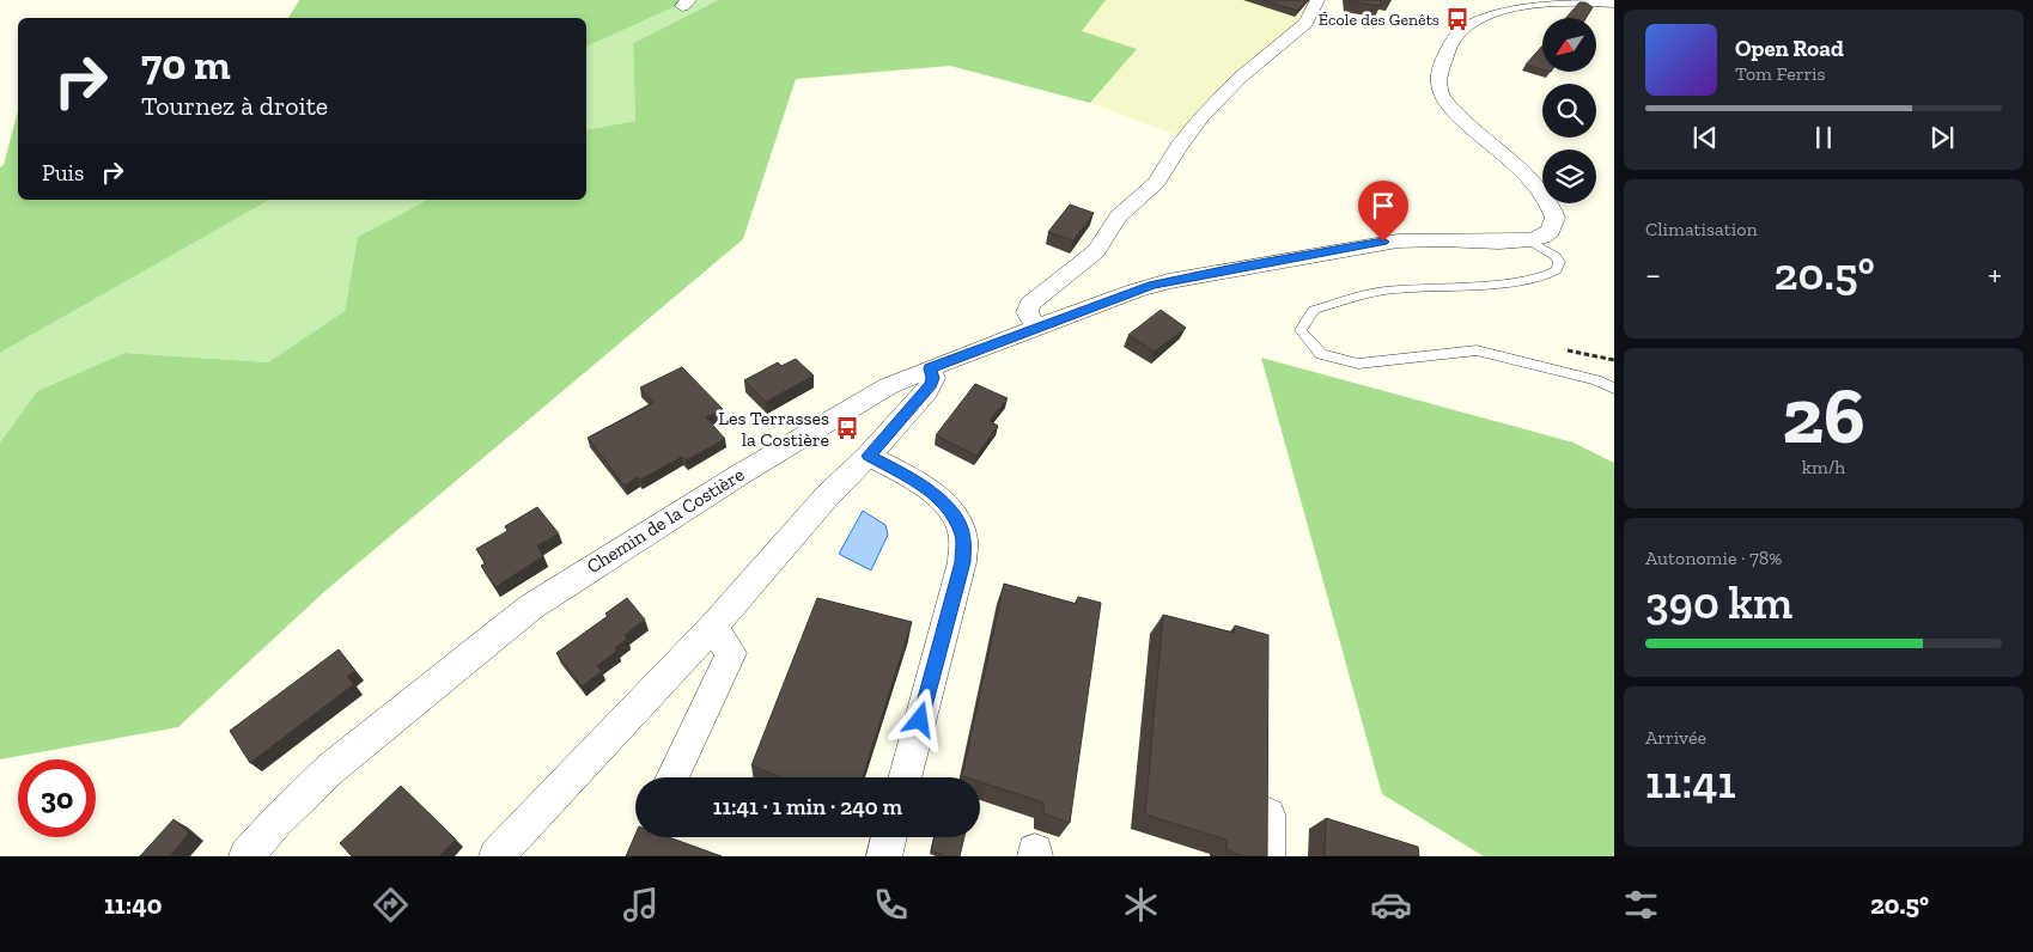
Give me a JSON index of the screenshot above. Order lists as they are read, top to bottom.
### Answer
{
  "streets": {
    "street": ["Chemin de la Costière"]
  },
  "places": {
    "bus stop": ["École des Genêts", "Les Terrasses la Costière"]
  },
  "north": "bottom left",
  "page": {
    "turn": ["70 m", "Tournez à droite"],
    "song": ["Open Road", "Tom Ferris"],
    "then": "Puis",
    "tile": [
      "Climatisation",
      ["26", "km/h"],
      ["Autonomie · 78%", "390 km"],
      ["Arrivée", "11:41"]
    ],
    "heat": ["−", "20.5°", "+"],
    "limit": "30",
    "trip": "11:41 · 1 min · 240 m",
    "tabs": ["11:40", "20.5°"]
  }
}
